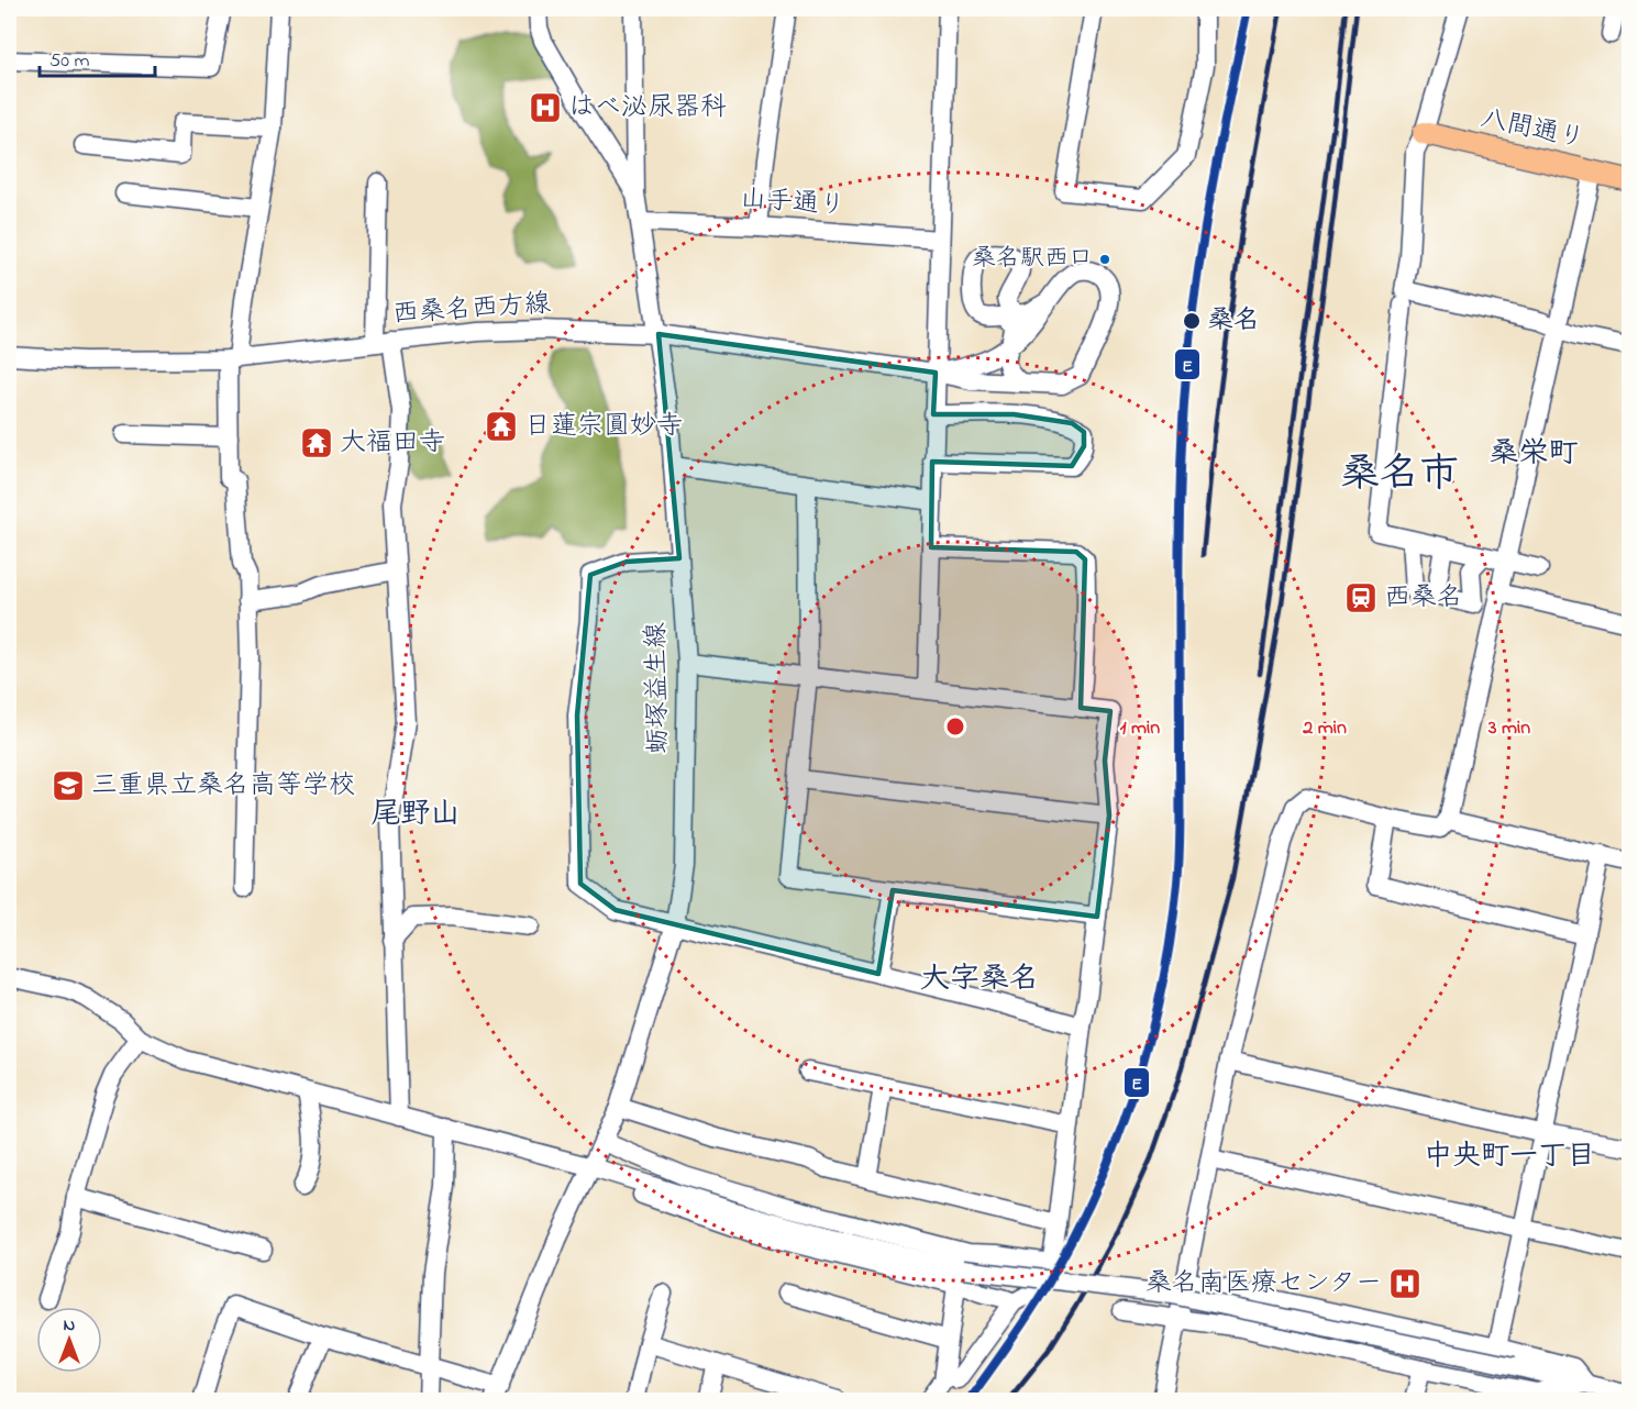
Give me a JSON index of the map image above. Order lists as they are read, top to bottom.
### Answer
{
  "streets": {
    "main road": ["八間通り"],
    "street": ["山手通り", "西桑名西方線", "蛎塚益生線"]
  },
  "crossings": [
    ["山手通り", "蛎塚益生線"],
    ["西桑名西方線", "蛎塚益生線"]
  ],
  "districts": [
    "桑栄町",
    "桑名市",
    "尾野山",
    "大字桑名",
    "中央町一丁目"
  ],
  "places": {
    "hospital": ["はべ泌尿器科", "桑名南医療センター"],
    "other": ["桑名駅西口", "桑名"],
    "temple": ["日蓮宗圓妙寺", "大福田寺"],
    "station": ["西桑名"],
    "school or university": ["三重県立桑名高等学校"]
  },
  "lines": ["transit line E"],
  "scale_bar": "50 m",
  "north": "top",
  "rings": ["1 min", "2 min", "3 min"]
}
